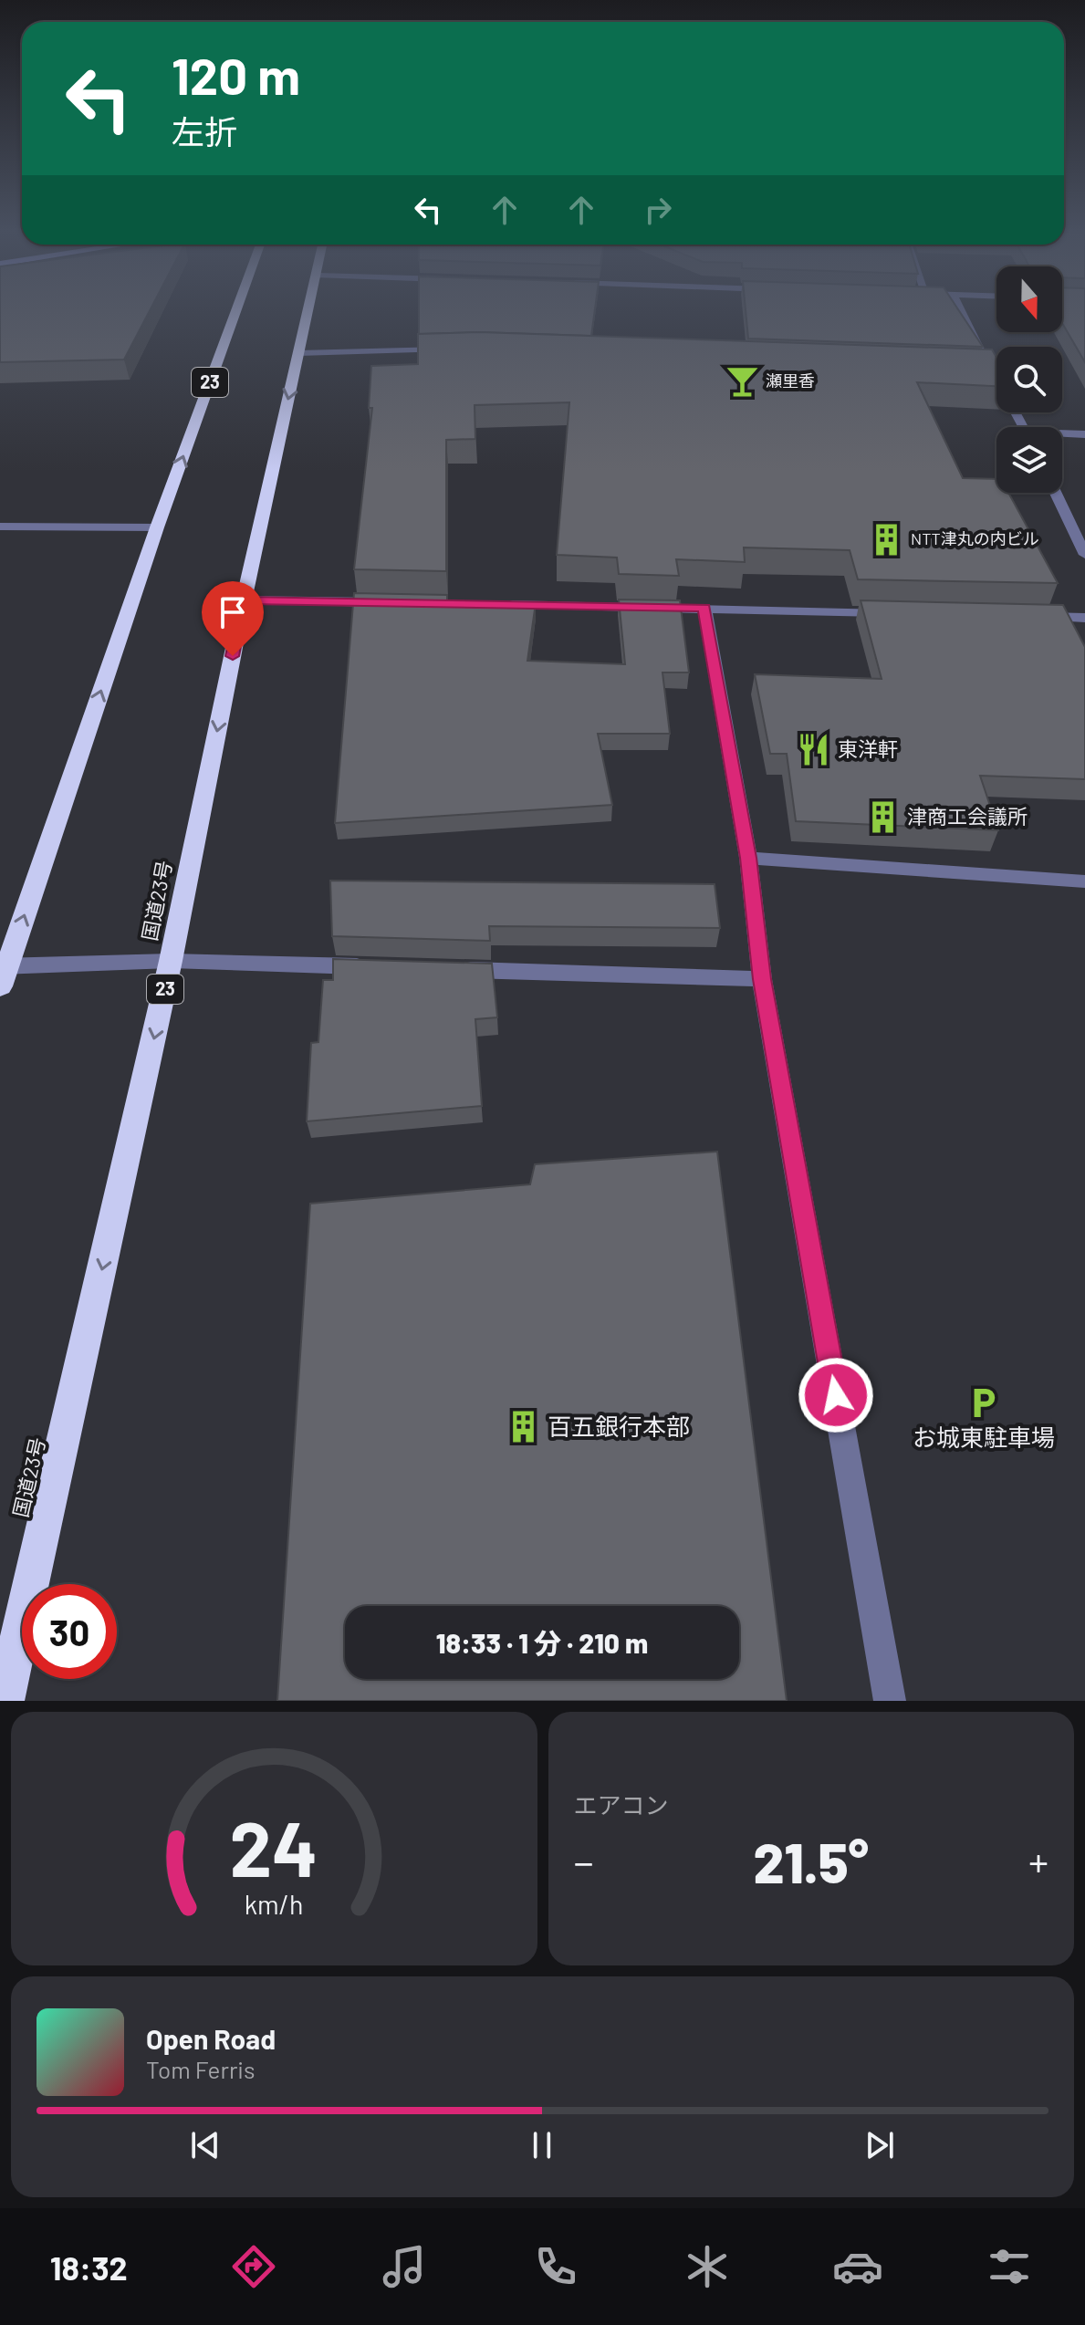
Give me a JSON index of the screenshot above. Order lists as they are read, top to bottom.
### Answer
{
  "streets": {
    "highway": ["23", "国道23号"]
  },
  "places": {
    "bar": ["瀬里香"],
    "building": ["NTT津丸の内ビル", "津商工会議所", "百五銀行本部"],
    "restaurant": ["東洋軒"],
    "parking": ["お城東駐車場"]
  },
  "north": "bottom",
  "page": {
    "turn": ["120 m", "左折"],
    "limit": "30",
    "trip": "18:33 · 1 分 · 210 m",
    "tile": "エアコン",
    "heat": ["−", "21.5°", "+"],
    "song": ["Open Road", "Tom Ferris"],
    "tabs": "18:32",
    "gauge": ["24", "km/h"]
  }
}
